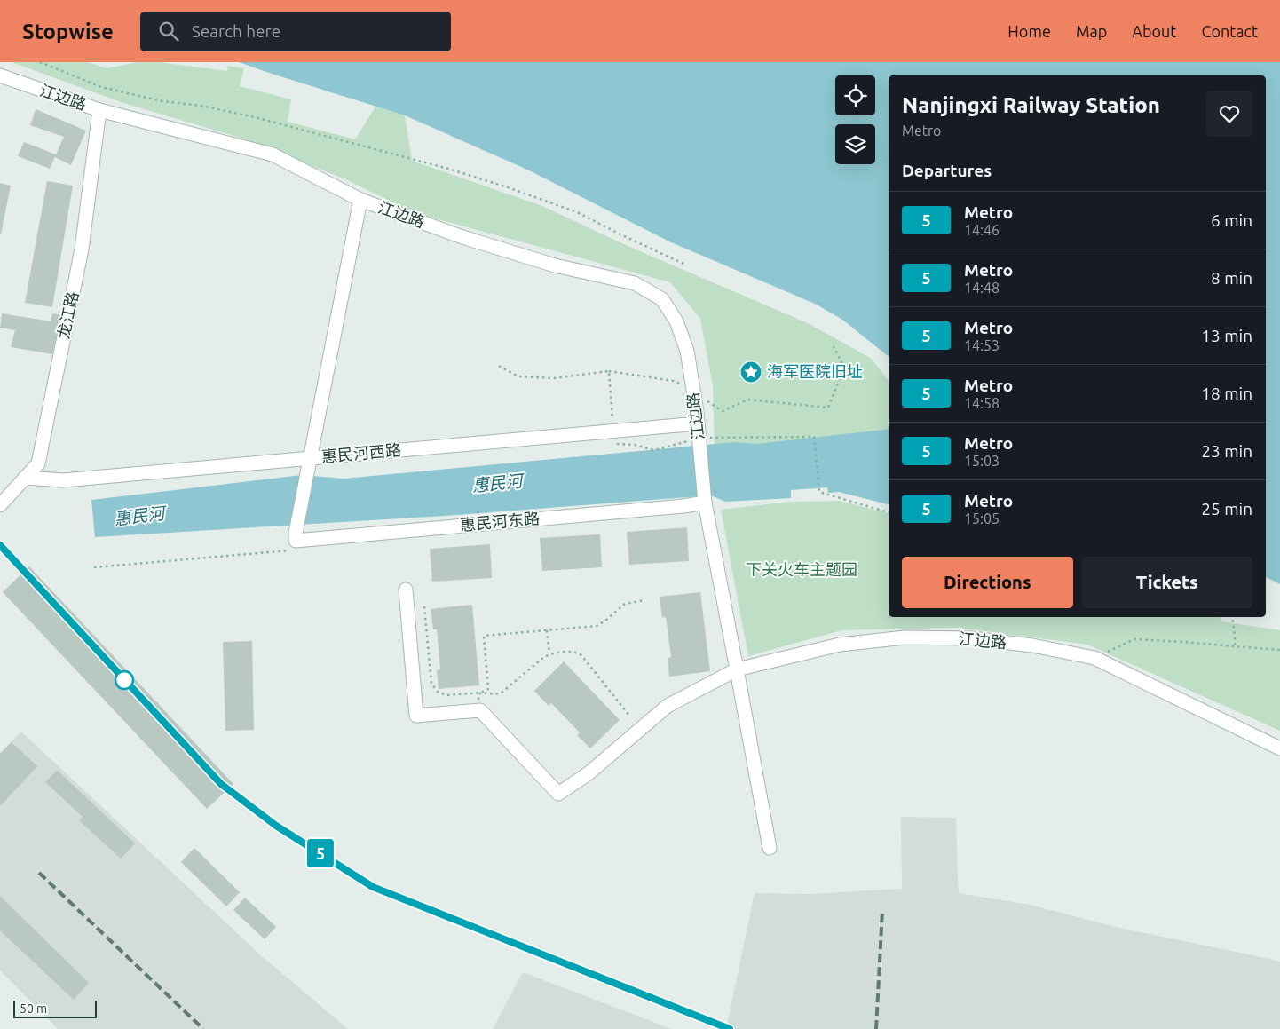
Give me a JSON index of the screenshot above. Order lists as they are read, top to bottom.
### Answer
{
  "streets": {
    "street": [
      "江边路",
      "龙江路",
      "惠民河西路",
      "惠民河东路"
    ]
  },
  "crossings": [
    ["江边路", "龙江路"],
    ["江边路", "惠民河东路"],
    ["龙江路", "惠民河西路"],
    ["惠民河西路", "惠民河东路"]
  ],
  "water": ["惠民河"],
  "parks": ["下关火车主题园"],
  "places": {
    "place": ["海军医院旧址"]
  },
  "lines": ["metro line 5"],
  "scale_bar": "50 m",
  "page": {
    "header": "Stopwise",
    "search": "Search here",
    "nav": [
      "Home",
      "Map",
      "About",
      "Contact"
    ],
    "on_map": "5",
    "heading": [
      ["Nanjingxi Railway Station", "Metro"],
      "Departures"
    ],
    "list": [
      {
        "mark": "5",
        "name": "Metro",
        "note": "14:46",
        "value": "6 min"
      },
      {
        "mark": "5",
        "name": "Metro",
        "note": "14:48",
        "value": "8 min"
      },
      {
        "mark": "5",
        "name": "Metro",
        "note": "14:53",
        "value": "13 min"
      },
      {
        "mark": "5",
        "name": "Metro",
        "note": "14:58",
        "value": "18 min"
      },
      {
        "mark": "5",
        "name": "Metro",
        "note": "15:03",
        "value": "23 min"
      },
      {
        "mark": "5",
        "name": "Metro",
        "note": "15:05",
        "value": "25 min"
      }
    ],
    "buttons": ["Directions", "Tickets"],
    "scale": "50 m"
  }
}
